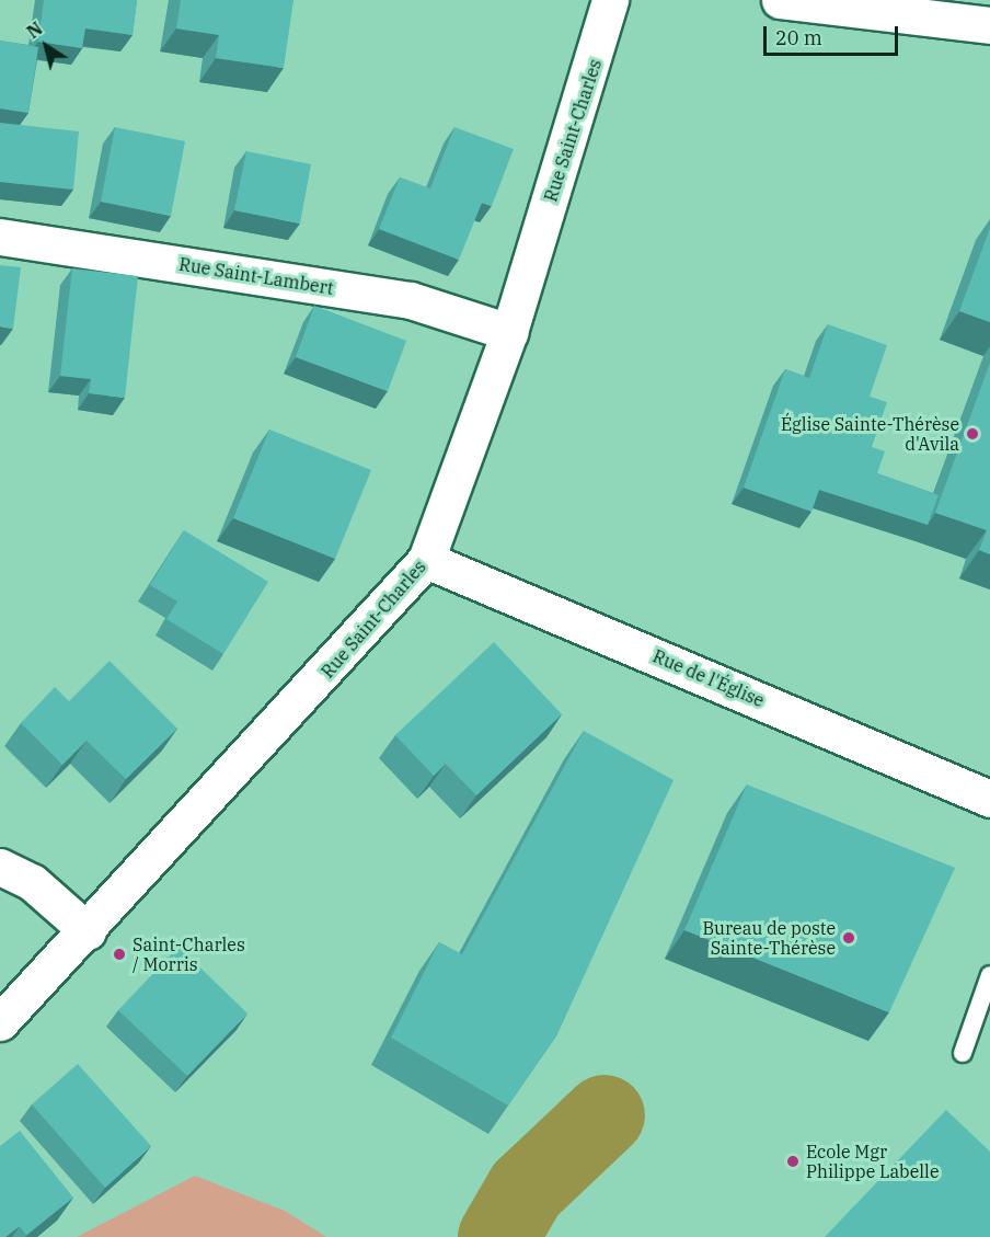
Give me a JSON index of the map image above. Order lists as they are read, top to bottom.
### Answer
{
  "streets": {
    "street": ["Rue Saint-Charles", "Rue Saint-Lambert", "Rue de l'Église"]
  },
  "crossings": [
    ["Rue Saint-Charles", "Rue Saint-Lambert"],
    ["Rue Saint-Charles", "Rue de l'Église"]
  ],
  "places": [
    "Église Sainte-Thérèse d'Avila",
    "Bureau de poste Sainte-Thérèse",
    "Saint-Charles / Morris",
    "Ecole Mgr Philippe Labelle"
  ],
  "scale_bar": "20 m",
  "north": "top left"
}
